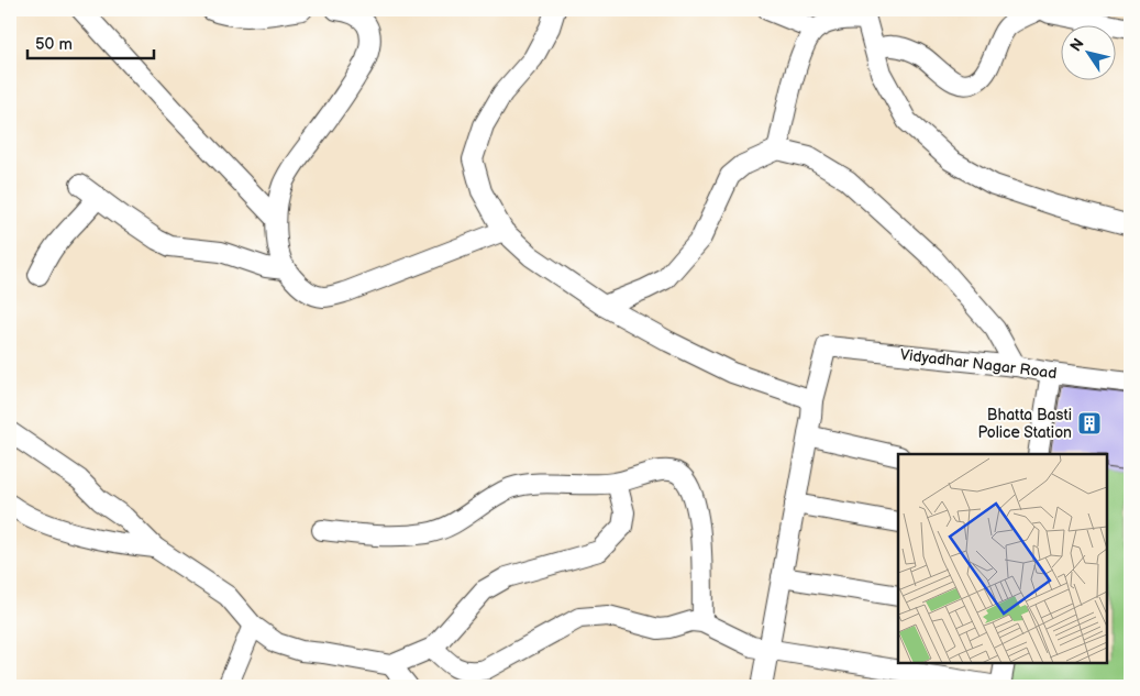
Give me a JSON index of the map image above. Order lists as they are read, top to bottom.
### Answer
{
  "streets": {
    "street": ["Vidyadhar Nagar Road"]
  },
  "places": {
    "building": ["Bhatta Basti Police Station"]
  },
  "scale_bar": "50 m",
  "north": "top left"
}
